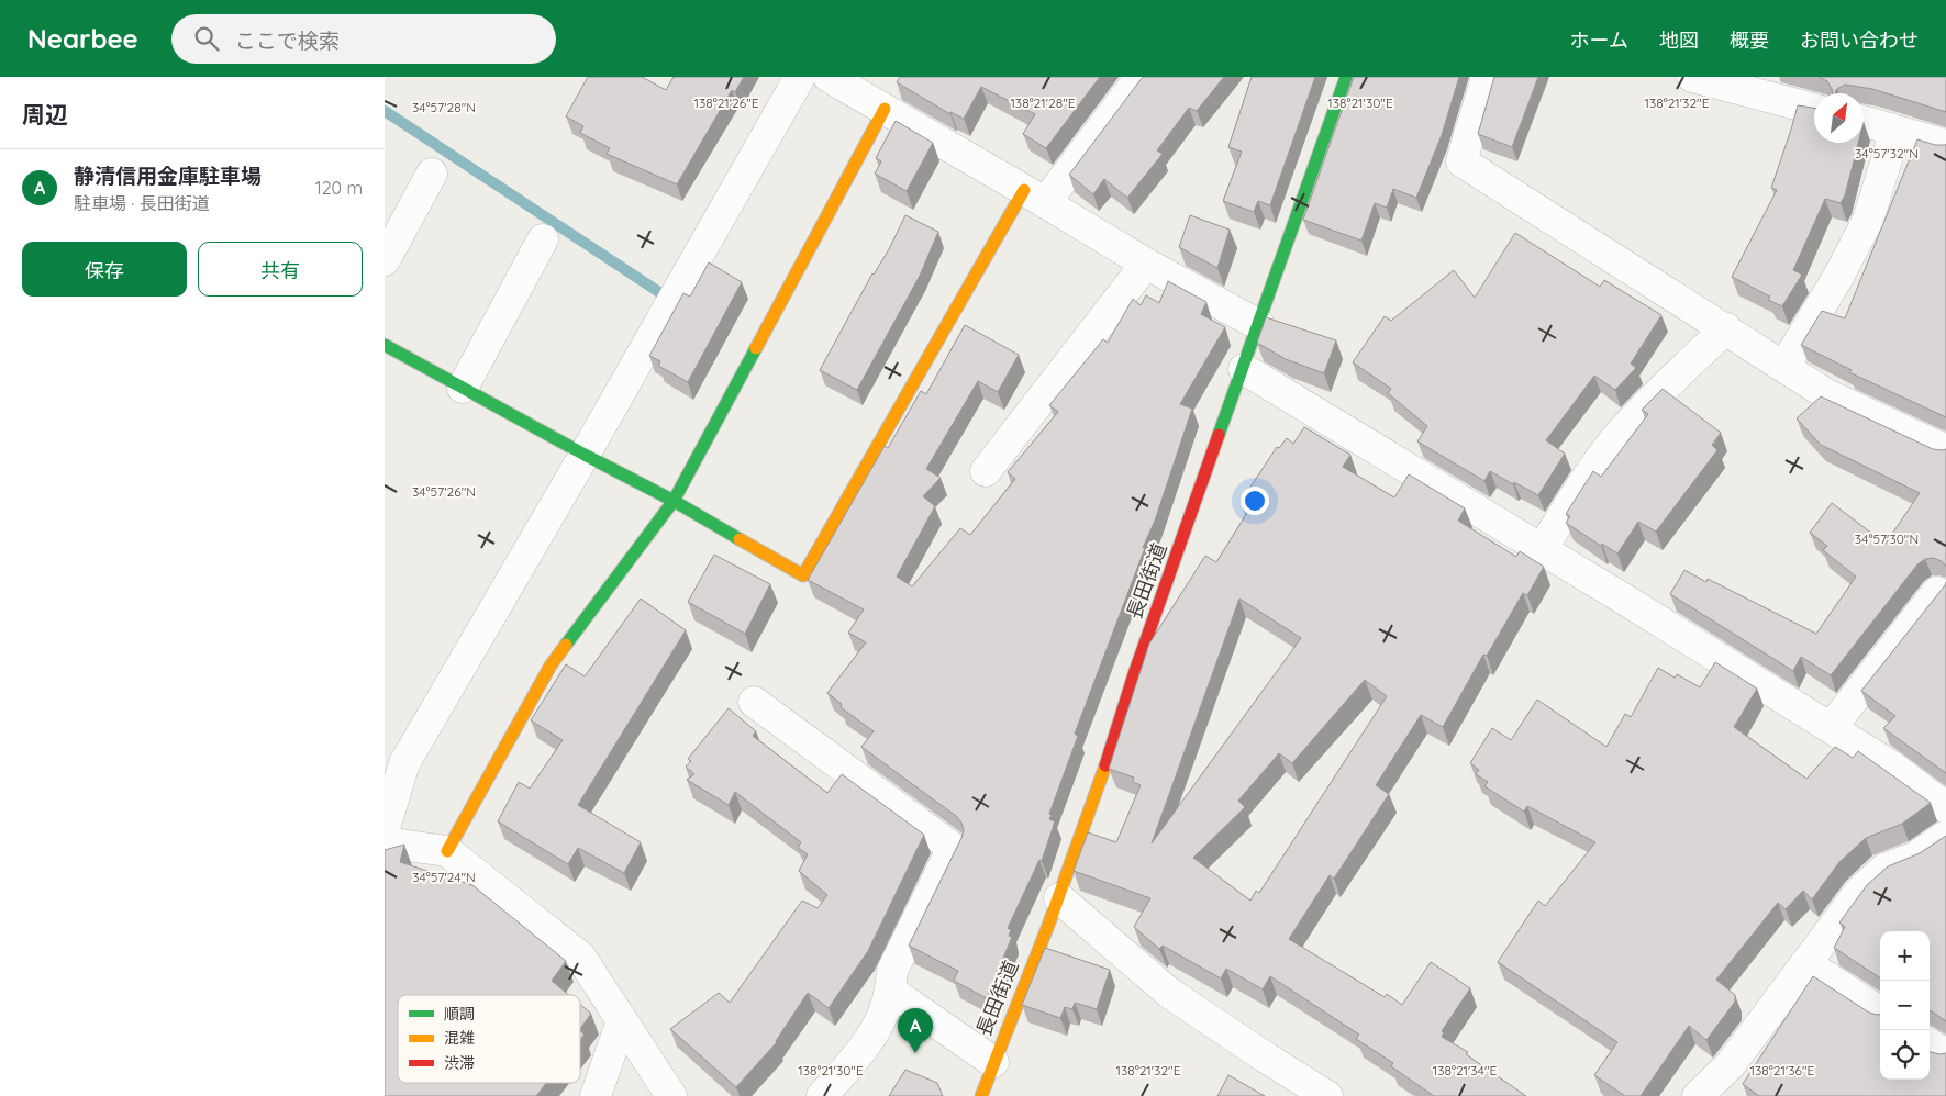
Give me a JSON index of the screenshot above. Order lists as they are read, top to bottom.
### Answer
{
  "streets": {
    "street": ["長田街道"]
  },
  "legend": ["順調", "混雑", "渋滞"],
  "north": "top right",
  "page": {
    "header": "Nearbee",
    "search": "ここで検索",
    "nav": [
      "ホーム",
      "地図",
      "概要",
      "お問い合わせ"
    ],
    "heading": "周辺",
    "list": [
      {
        "mark": "A",
        "name": "静清信用金庫駐車場",
        "note": "駐車場 · 長田街道",
        "value": "120 m"
      }
    ],
    "buttons": ["保存", "共有"],
    "map_buttons": ["+", "−"],
    "pins": "A"
  },
  "coordinates": [
    "138°21'26\"E",
    "138°21'28\"E",
    "138°21'30\"E",
    "138°21'32\"E",
    "34°57'28\"N",
    "34°57'32\"N",
    "34°57'26\"N",
    "34°57'30\"N",
    "34°57'24\"N",
    "138°21'34\"E",
    "138°21'36\"E"
  ]
}
